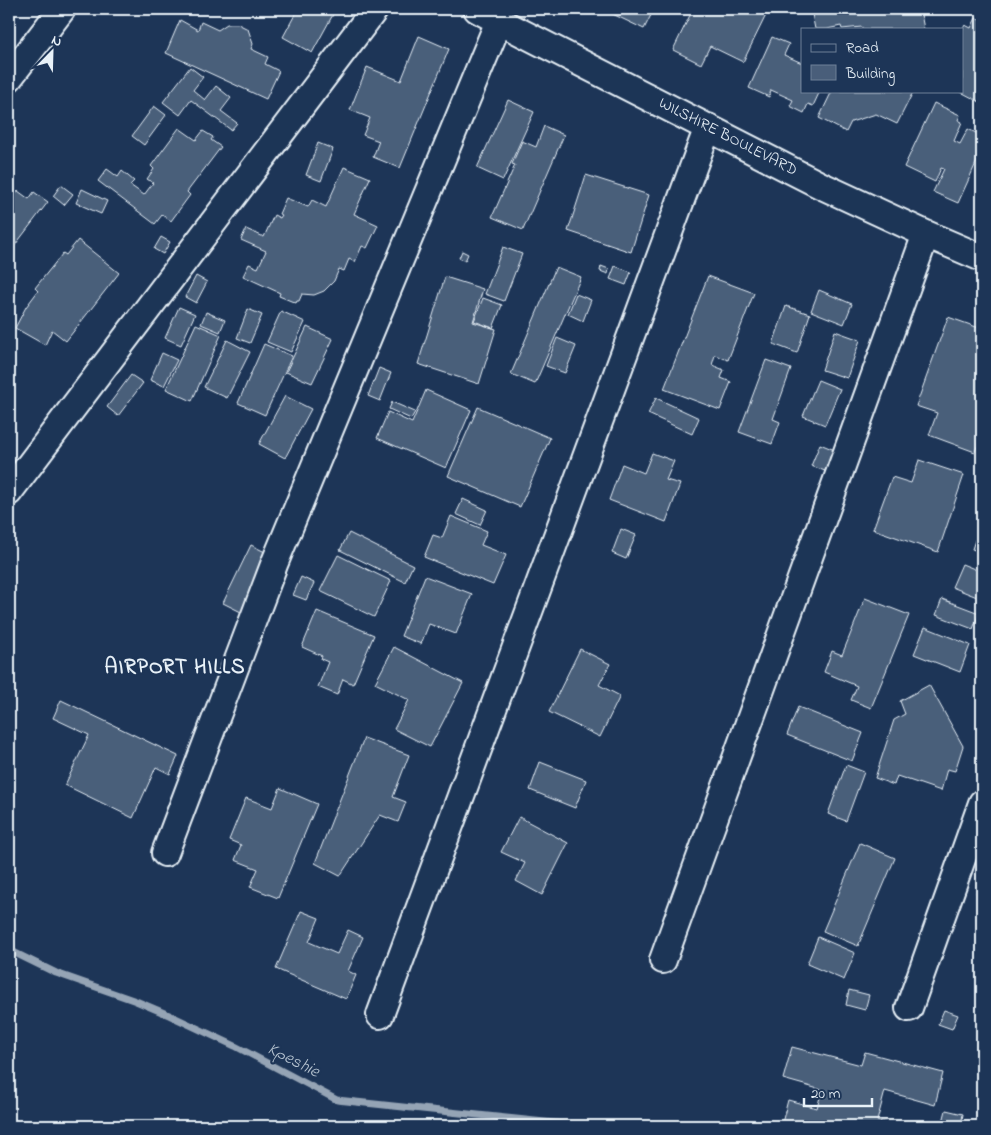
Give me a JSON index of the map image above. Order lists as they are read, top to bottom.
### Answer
{
  "streets": {
    "street": ["WILSHIRE BOULEVARD"]
  },
  "districts": ["AIRPORT HILLS"],
  "water": ["Kpeshie"],
  "legend": ["Road", "Building"],
  "scale_bar": "20 m",
  "north": "top right"
}
